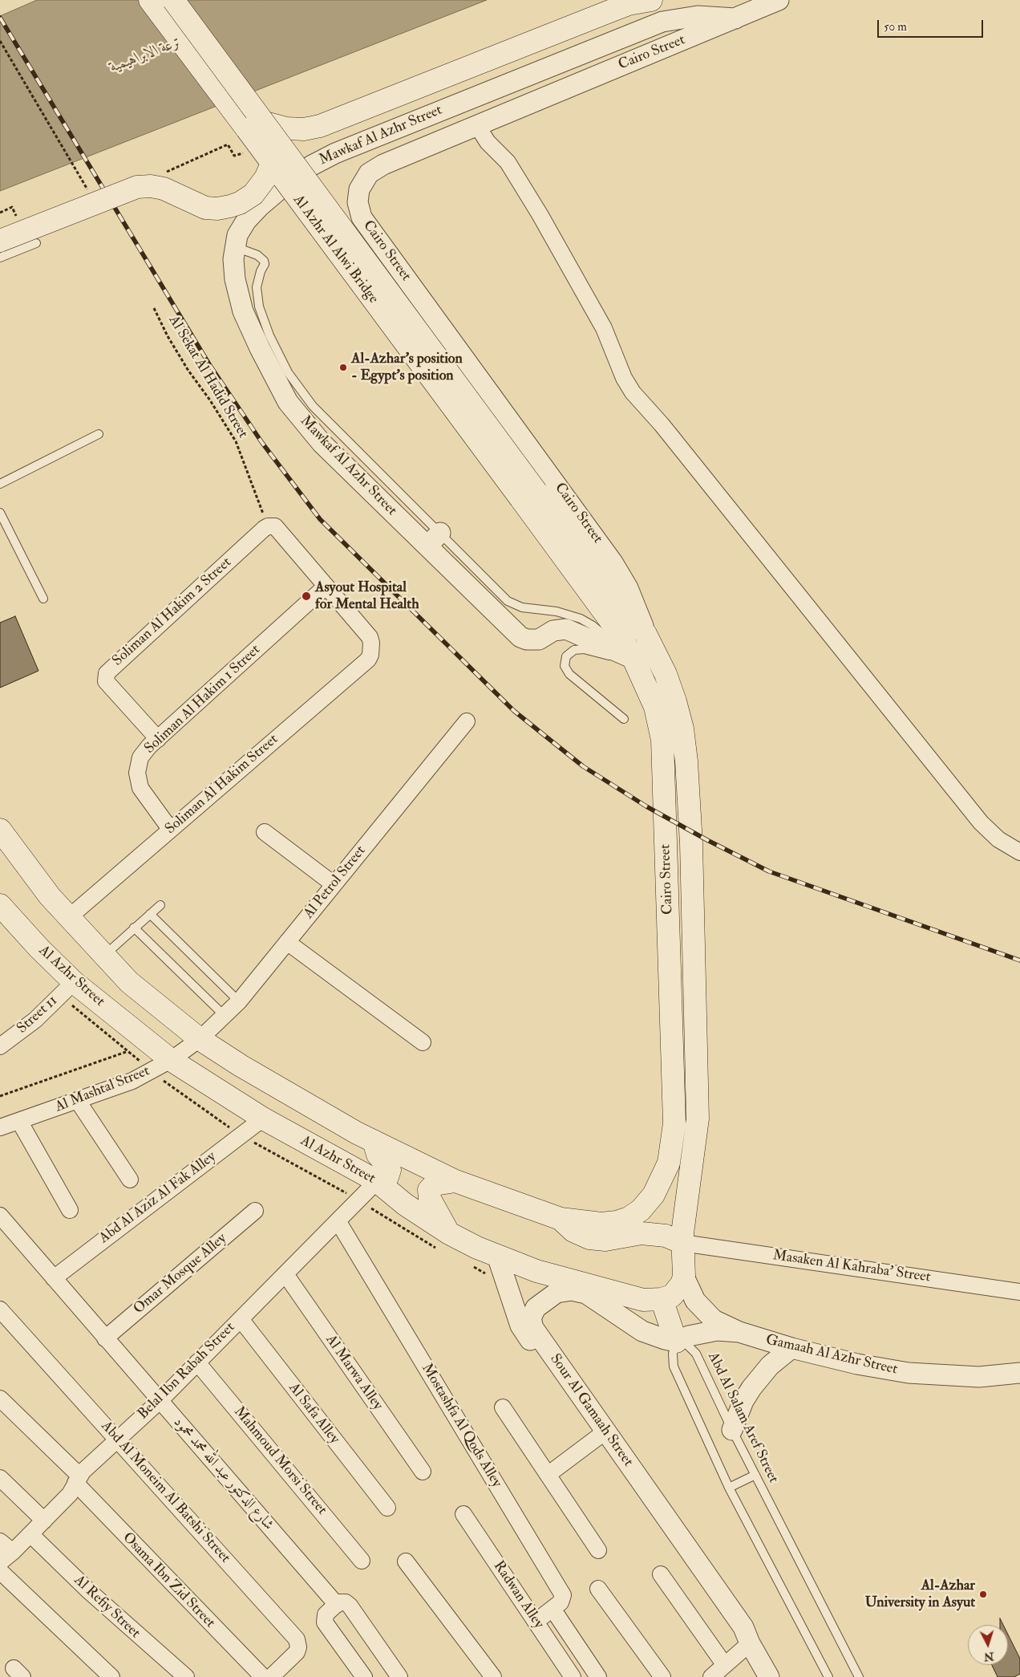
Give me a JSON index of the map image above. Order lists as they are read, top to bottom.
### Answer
{
  "streets": {
    "main road": ["Cairo Street", "Al Azhr Al Alwi Bridge", "Al Azhr Street"],
    "street": [
      "Mawkaf Al Azhr Street",
      "Soliman Al Hakim 2 Street",
      "Soliman Al Hakim 1 Street",
      "Soliman Al Hakim Street",
      "Al Petrol Street",
      "Street 11",
      "Al Mashtal Street",
      "Abd Al Aziz Al Fak Alley",
      "Masaken Al Kahraba' Street",
      "Omar Mosque Alley",
      "Gamaah Al Azhr Street",
      "Belal Ibn Rabah Street",
      "Al Marwa Alley",
      "Sour Al Gamaah Street",
      "Al Safa Alley",
      "Mostashfa Al Qods Alley",
      "Mahmoud Morsi Street",
      "شارع الدكتور عبد الله محمد محمود",
      "Abd Al Moneim Al Batshi Street",
      "Osama Ibn Zid Street",
      "Radwan Alley",
      "Al Refiy Street"
    ],
    "lane": ["Abd Al Salam Aref Street"],
    "path": ["Al Sekat Al Hadid Street"]
  },
  "crossings": [
    ["Cairo Street", "Mawkaf Al Azhr Street"],
    ["Cairo Street", "Al Azhr Al Alwi Bridge"],
    ["Cairo Street", "Masaken Al Kahraba' Street"],
    ["Al Sekat Al Hadid Street", "Soliman Al Hakim 2 Street"],
    ["Soliman Al Hakim 2 Street", "Soliman Al Hakim 1 Street"],
    ["Soliman Al Hakim 1 Street", "Soliman Al Hakim Street"],
    ["Al Petrol Street", "Al Mashtal Street"],
    ["Al Azhr Street", "Street 11"],
    ["Al Azhr Street", "Al Mashtal Street"],
    ["Al Azhr Street", "Abd Al Aziz Al Fak Alley"],
    ["Al Azhr Street", "Belal Ibn Rabah Street"],
    ["Al Azhr Street", "Sour Al Gamaah Street"],
    ["Abd Al Aziz Al Fak Alley", "شارع الدكتور عبد الله محمد محمود"],
    ["Omar Mosque Alley", "شارع الدكتور عبد الله محمد محمود"],
    ["Gamaah Al Azhr Street", "Sour Al Gamaah Street"],
    ["Gamaah Al Azhr Street", "Abd Al Salam Aref Street"],
    ["Belal Ibn Rabah Street", "Al Marwa Alley"],
    ["Belal Ibn Rabah Street", "Al Safa Alley"],
    ["Belal Ibn Rabah Street", "Mostashfa Al Qods Alley"],
    ["Belal Ibn Rabah Street", "Mahmoud Morsi Street"],
    ["Belal Ibn Rabah Street", "شارع الدكتور عبد الله محمد محمود"],
    ["Belal Ibn Rabah Street", "Abd Al Moneim Al Batshi Street"],
    ["Belal Ibn Rabah Street", "Osama Ibn Zid Street"],
    ["Belal Ibn Rabah Street", "Al Refiy Street"],
    ["Sour Al Gamaah Street", "Abd Al Salam Aref Street"],
    ["Mostashfa Al Qods Alley", "Radwan Alley"]
  ],
  "water": ["ترعة الابراهيمية"],
  "places": ["Al-Azhar's position - Egypt's position", "Asyout Hospital for Mental Health", "Al-Azhar University in Asyut"],
  "scale_bar": "50 m",
  "north": "bottom"
}
